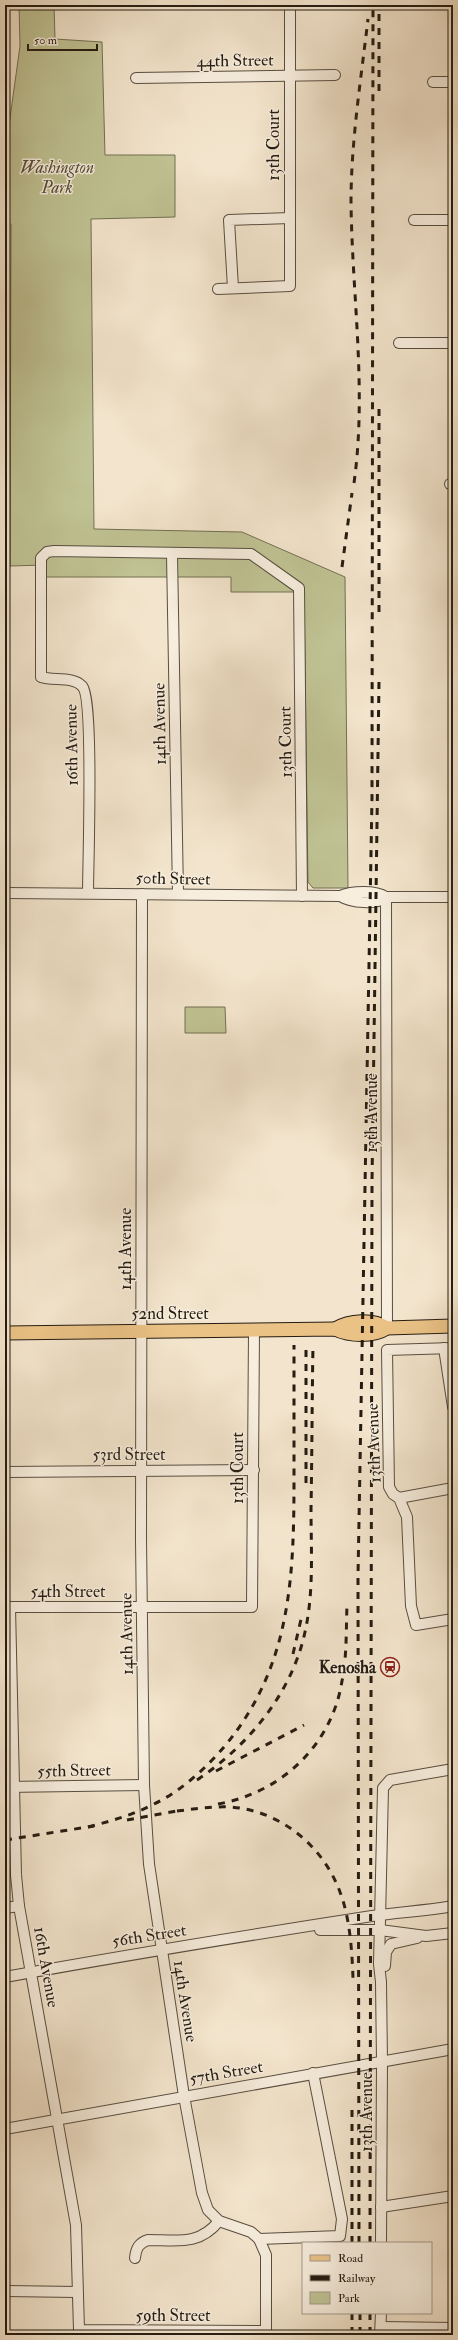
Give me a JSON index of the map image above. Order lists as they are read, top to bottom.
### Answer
{
  "streets": {
    "main road": ["52nd Street"],
    "street": [
      "44th Street",
      "13th Court",
      "14th Avenue",
      "16th Avenue",
      "50th Street",
      "13th Avenue",
      "53rd Street",
      "54th Street",
      "55th Street",
      "56th Street",
      "57th Street",
      "59th Street"
    ]
  },
  "crossings": [
    ["44th Street", "13th Court"],
    ["13th Court", "14th Avenue"],
    ["13th Court", "16th Avenue"],
    ["13th Court", "50th Street"],
    ["13th Court", "52nd Street"],
    ["13th Court", "53rd Street"],
    ["13th Court", "54th Street"],
    ["14th Avenue", "16th Avenue"],
    ["14th Avenue", "50th Street"],
    ["14th Avenue", "52nd Street"],
    ["14th Avenue", "53rd Street"],
    ["14th Avenue", "54th Street"],
    ["14th Avenue", "55th Street"],
    ["14th Avenue", "56th Street"],
    ["14th Avenue", "57th Street"],
    ["16th Avenue", "50th Street"],
    ["16th Avenue", "54th Street"],
    ["16th Avenue", "55th Street"],
    ["16th Avenue", "56th Street"],
    ["16th Avenue", "57th Street"],
    ["16th Avenue", "59th Street"],
    ["50th Street", "13th Avenue"],
    ["13th Avenue", "52nd Street"],
    ["13th Avenue", "56th Street"],
    ["13th Avenue", "57th Street"]
  ],
  "parks": ["Washington Park"],
  "places": {
    "station": ["Kenosha"]
  },
  "legend": ["Road", "Railway", "Park"],
  "scale_bar": "50 m"
}
